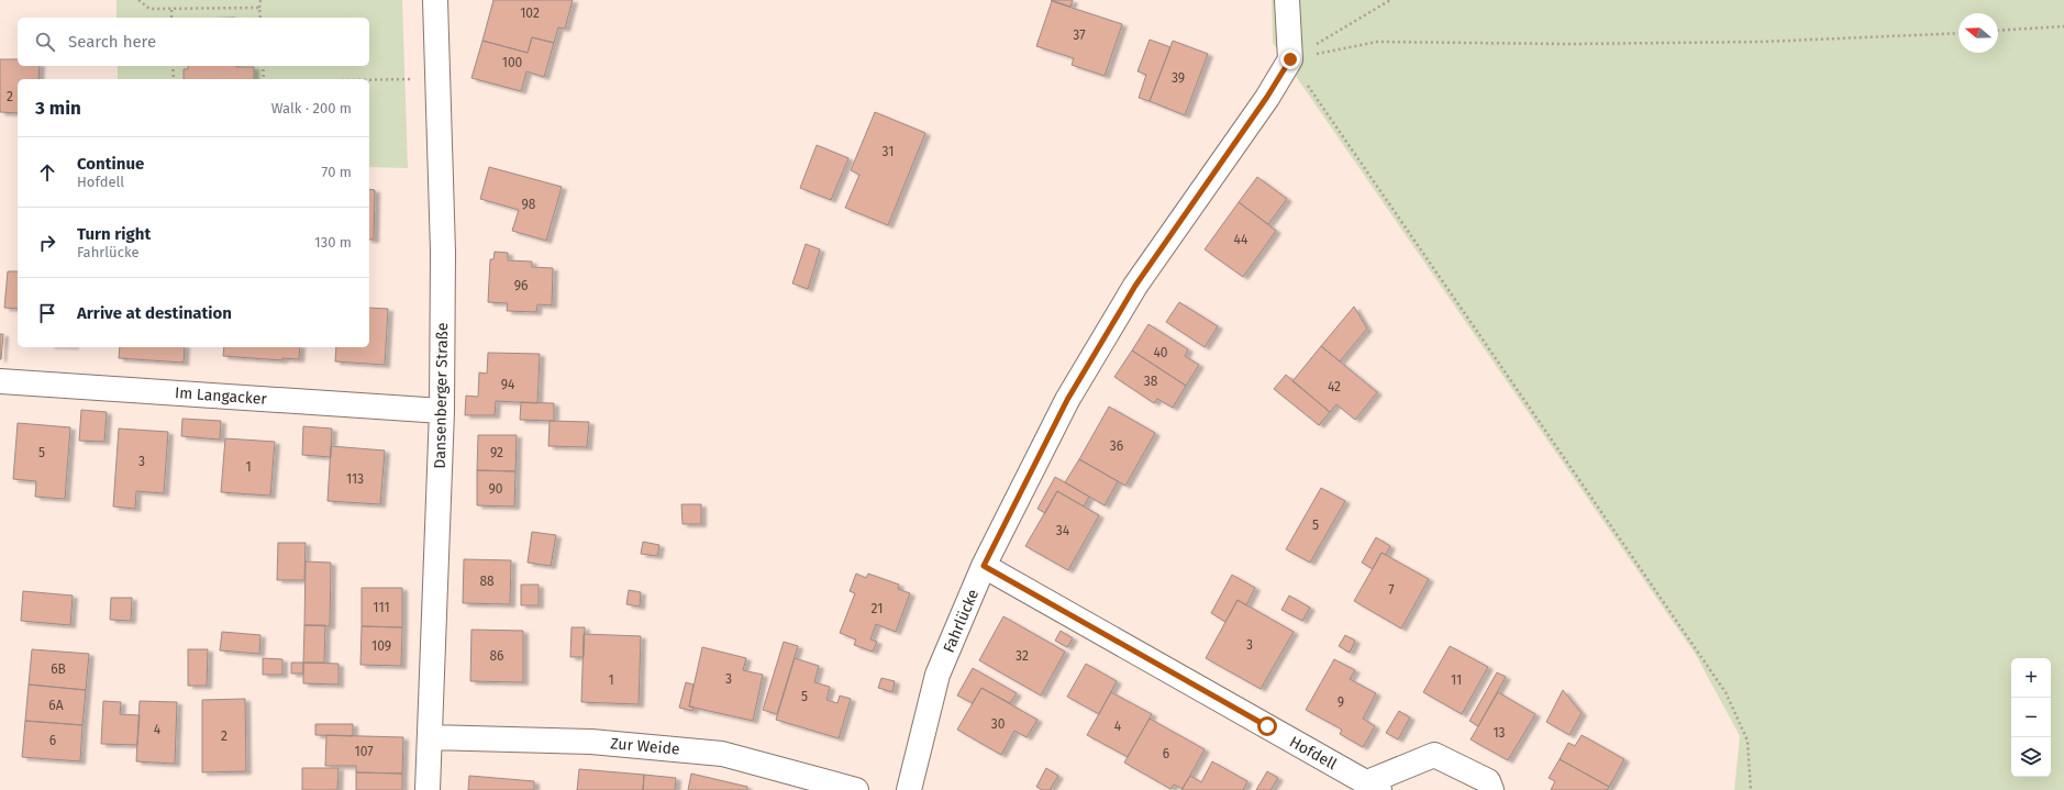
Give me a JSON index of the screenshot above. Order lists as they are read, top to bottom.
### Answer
{
  "streets": {
    "street": [
      "Im Langacker",
      "Dansenberger Straße",
      "Fahrlücke",
      "Zur Weide",
      "Hofdell"
    ]
  },
  "crossings": [
    ["Im Langacker", "Dansenberger Straße"],
    ["Dansenberger Straße", "Zur Weide"],
    ["Fahrlücke", "Hofdell"]
  ],
  "house_numbers": [
    "102",
    "37",
    "100",
    "39",
    "2",
    "31",
    "98",
    "44",
    "96",
    "40",
    "38",
    "94",
    "42",
    "36",
    "5",
    "92",
    "3",
    "1",
    "113",
    "90",
    "5",
    "34",
    "88",
    "7",
    "111",
    "21",
    "3",
    "109",
    "86",
    "32",
    "6B",
    "3",
    "1",
    "11",
    "5",
    "9",
    "6A",
    "30",
    "4",
    "4",
    "13",
    "2",
    "6",
    "107",
    "6"
  ],
  "north": "left",
  "page": {
    "search": "Search here",
    "heading": ["3 min", "Walk · 200 m"],
    "list": [
      ["Continue", "Hofdell", "70 m"],
      ["Turn right", "Fahrlücke", "130 m"],
      "Arrive at destination"
    ],
    "map_buttons": ["+", "−"]
  }
}
